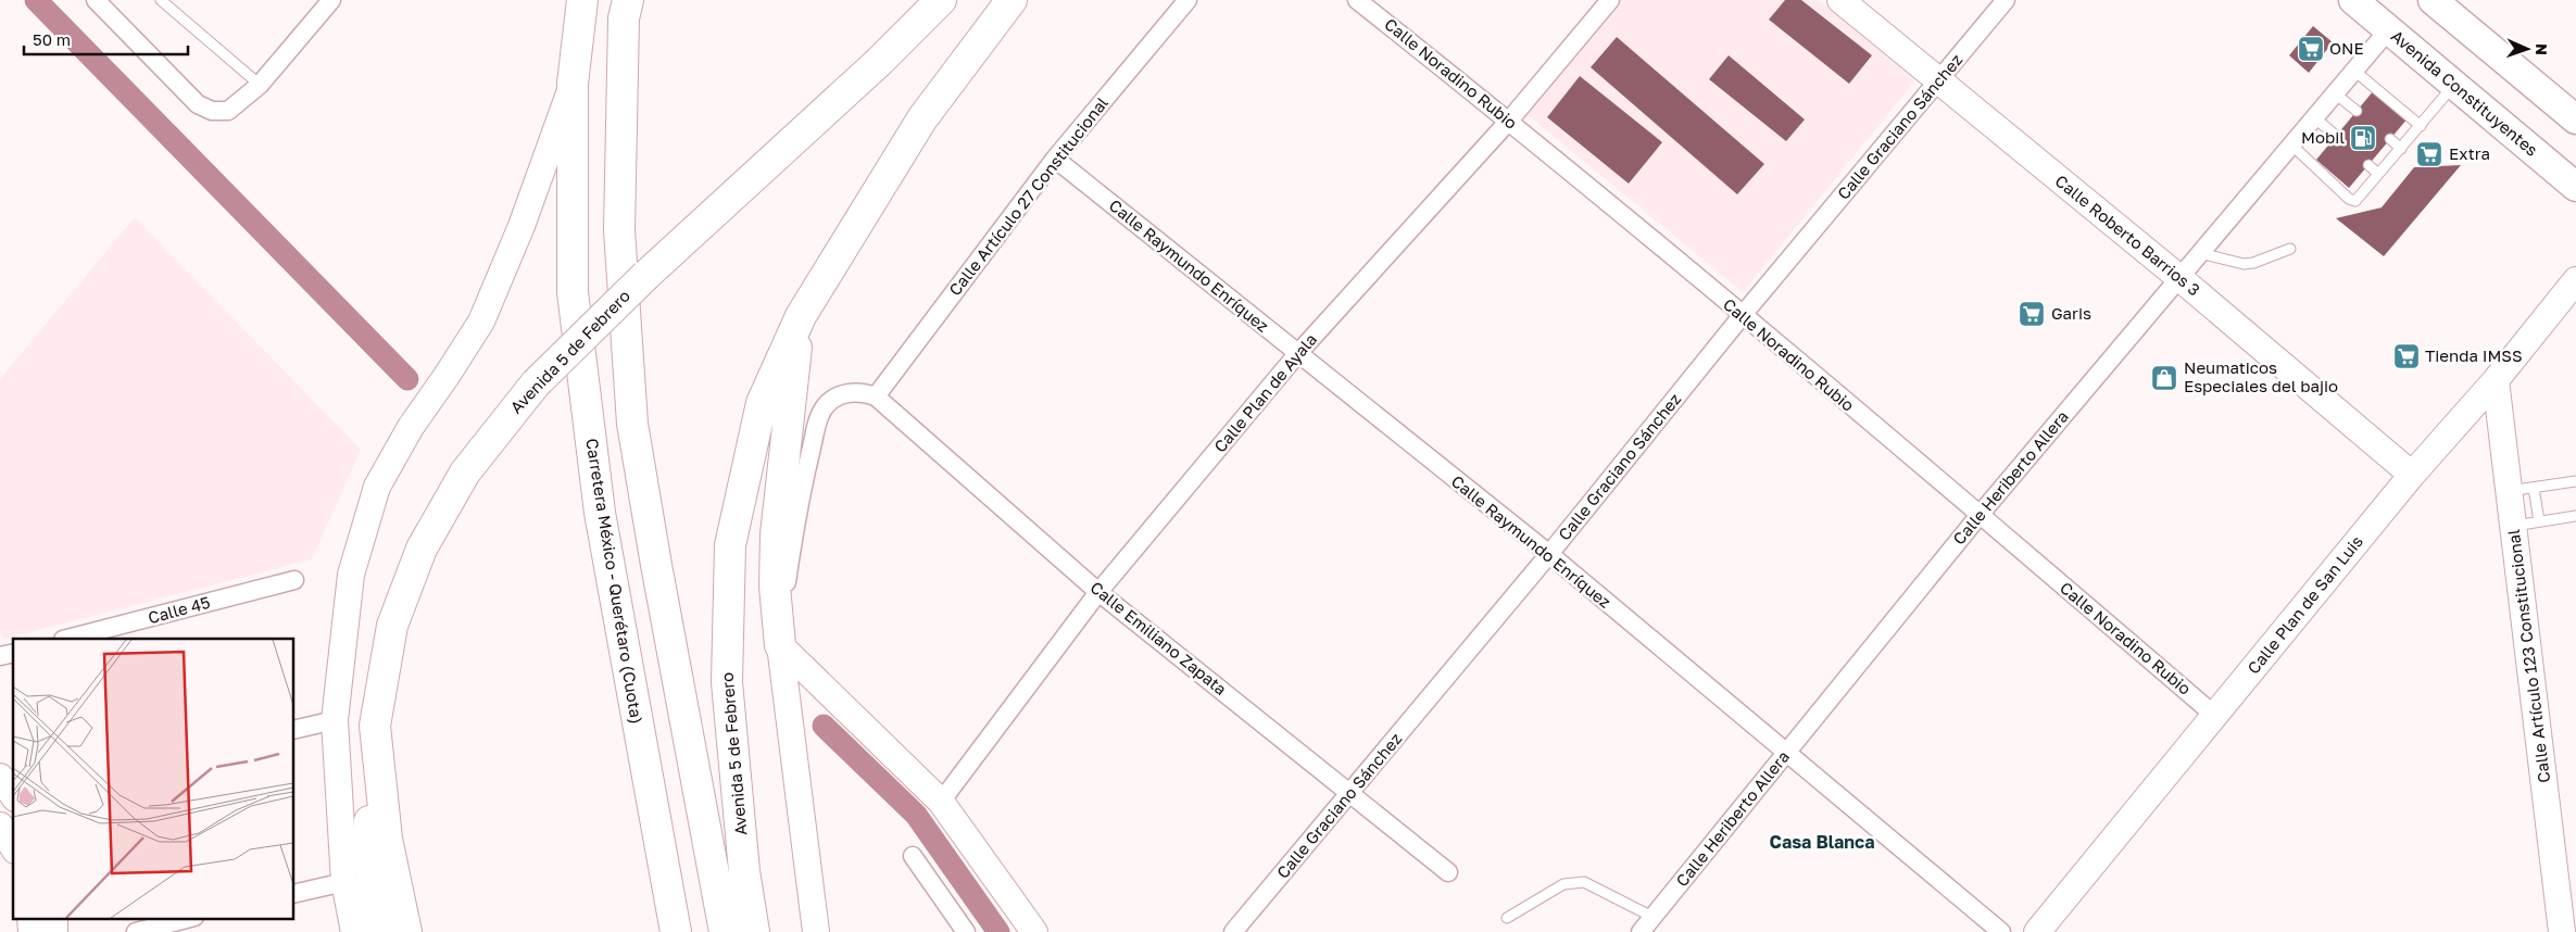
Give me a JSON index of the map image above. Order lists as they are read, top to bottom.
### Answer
{
  "streets": {
    "highway": ["Avenida 5 de Febrero", "Carretera México - Querétaro (Cuota)"],
    "main road": ["Avenida Constituyentes"],
    "street": [
      "Calle Noradino Rubio",
      "Calle Graciano Sánchez",
      "Calle Artículo 27 Constitucional",
      "Calle Roberto Barrios 3",
      "Calle Raymundo Enríquez",
      "Calle Plan de Ayala",
      "Calle Heriberto Allera",
      "Calle Plan de San Luis",
      "Calle 45",
      "Calle Emiliano Zapata",
      "Calle Artículo 123 Constitucional"
    ]
  },
  "crossings": [
    ["Calle Noradino Rubio", "Calle Graciano Sánchez"],
    ["Calle Noradino Rubio", "Calle Plan de Ayala"],
    ["Calle Noradino Rubio", "Calle Heriberto Allera"],
    ["Calle Noradino Rubio", "Calle Plan de San Luis"],
    ["Avenida Constituyentes", "Calle Heriberto Allera"],
    ["Calle Graciano Sánchez", "Calle Roberto Barrios 3"],
    ["Calle Graciano Sánchez", "Calle Raymundo Enríquez"],
    ["Calle Graciano Sánchez", "Calle Emiliano Zapata"],
    ["Calle Artículo 27 Constitucional", "Calle Raymundo Enríquez"],
    ["Calle Artículo 27 Constitucional", "Calle Emiliano Zapata"],
    ["Calle Roberto Barrios 3", "Calle Heriberto Allera"],
    ["Calle Roberto Barrios 3", "Calle Plan de San Luis"],
    ["Calle Raymundo Enríquez", "Calle Plan de Ayala"],
    ["Calle Raymundo Enríquez", "Calle Heriberto Allera"],
    ["Calle Plan de Ayala", "Calle Emiliano Zapata"],
    ["Calle Plan de San Luis", "Calle Artículo 123 Constitucional"]
  ],
  "districts": ["Casa Blanca"],
  "places": {
    "supermarket": [
      "ONE",
      "Extra",
      "Garis",
      "Tienda IMSS"
    ],
    "fuel station": ["Mobil"],
    "shop": ["Neumaticos Especiales del bajio"]
  },
  "scale_bar": "50 m",
  "north": "right"
}
